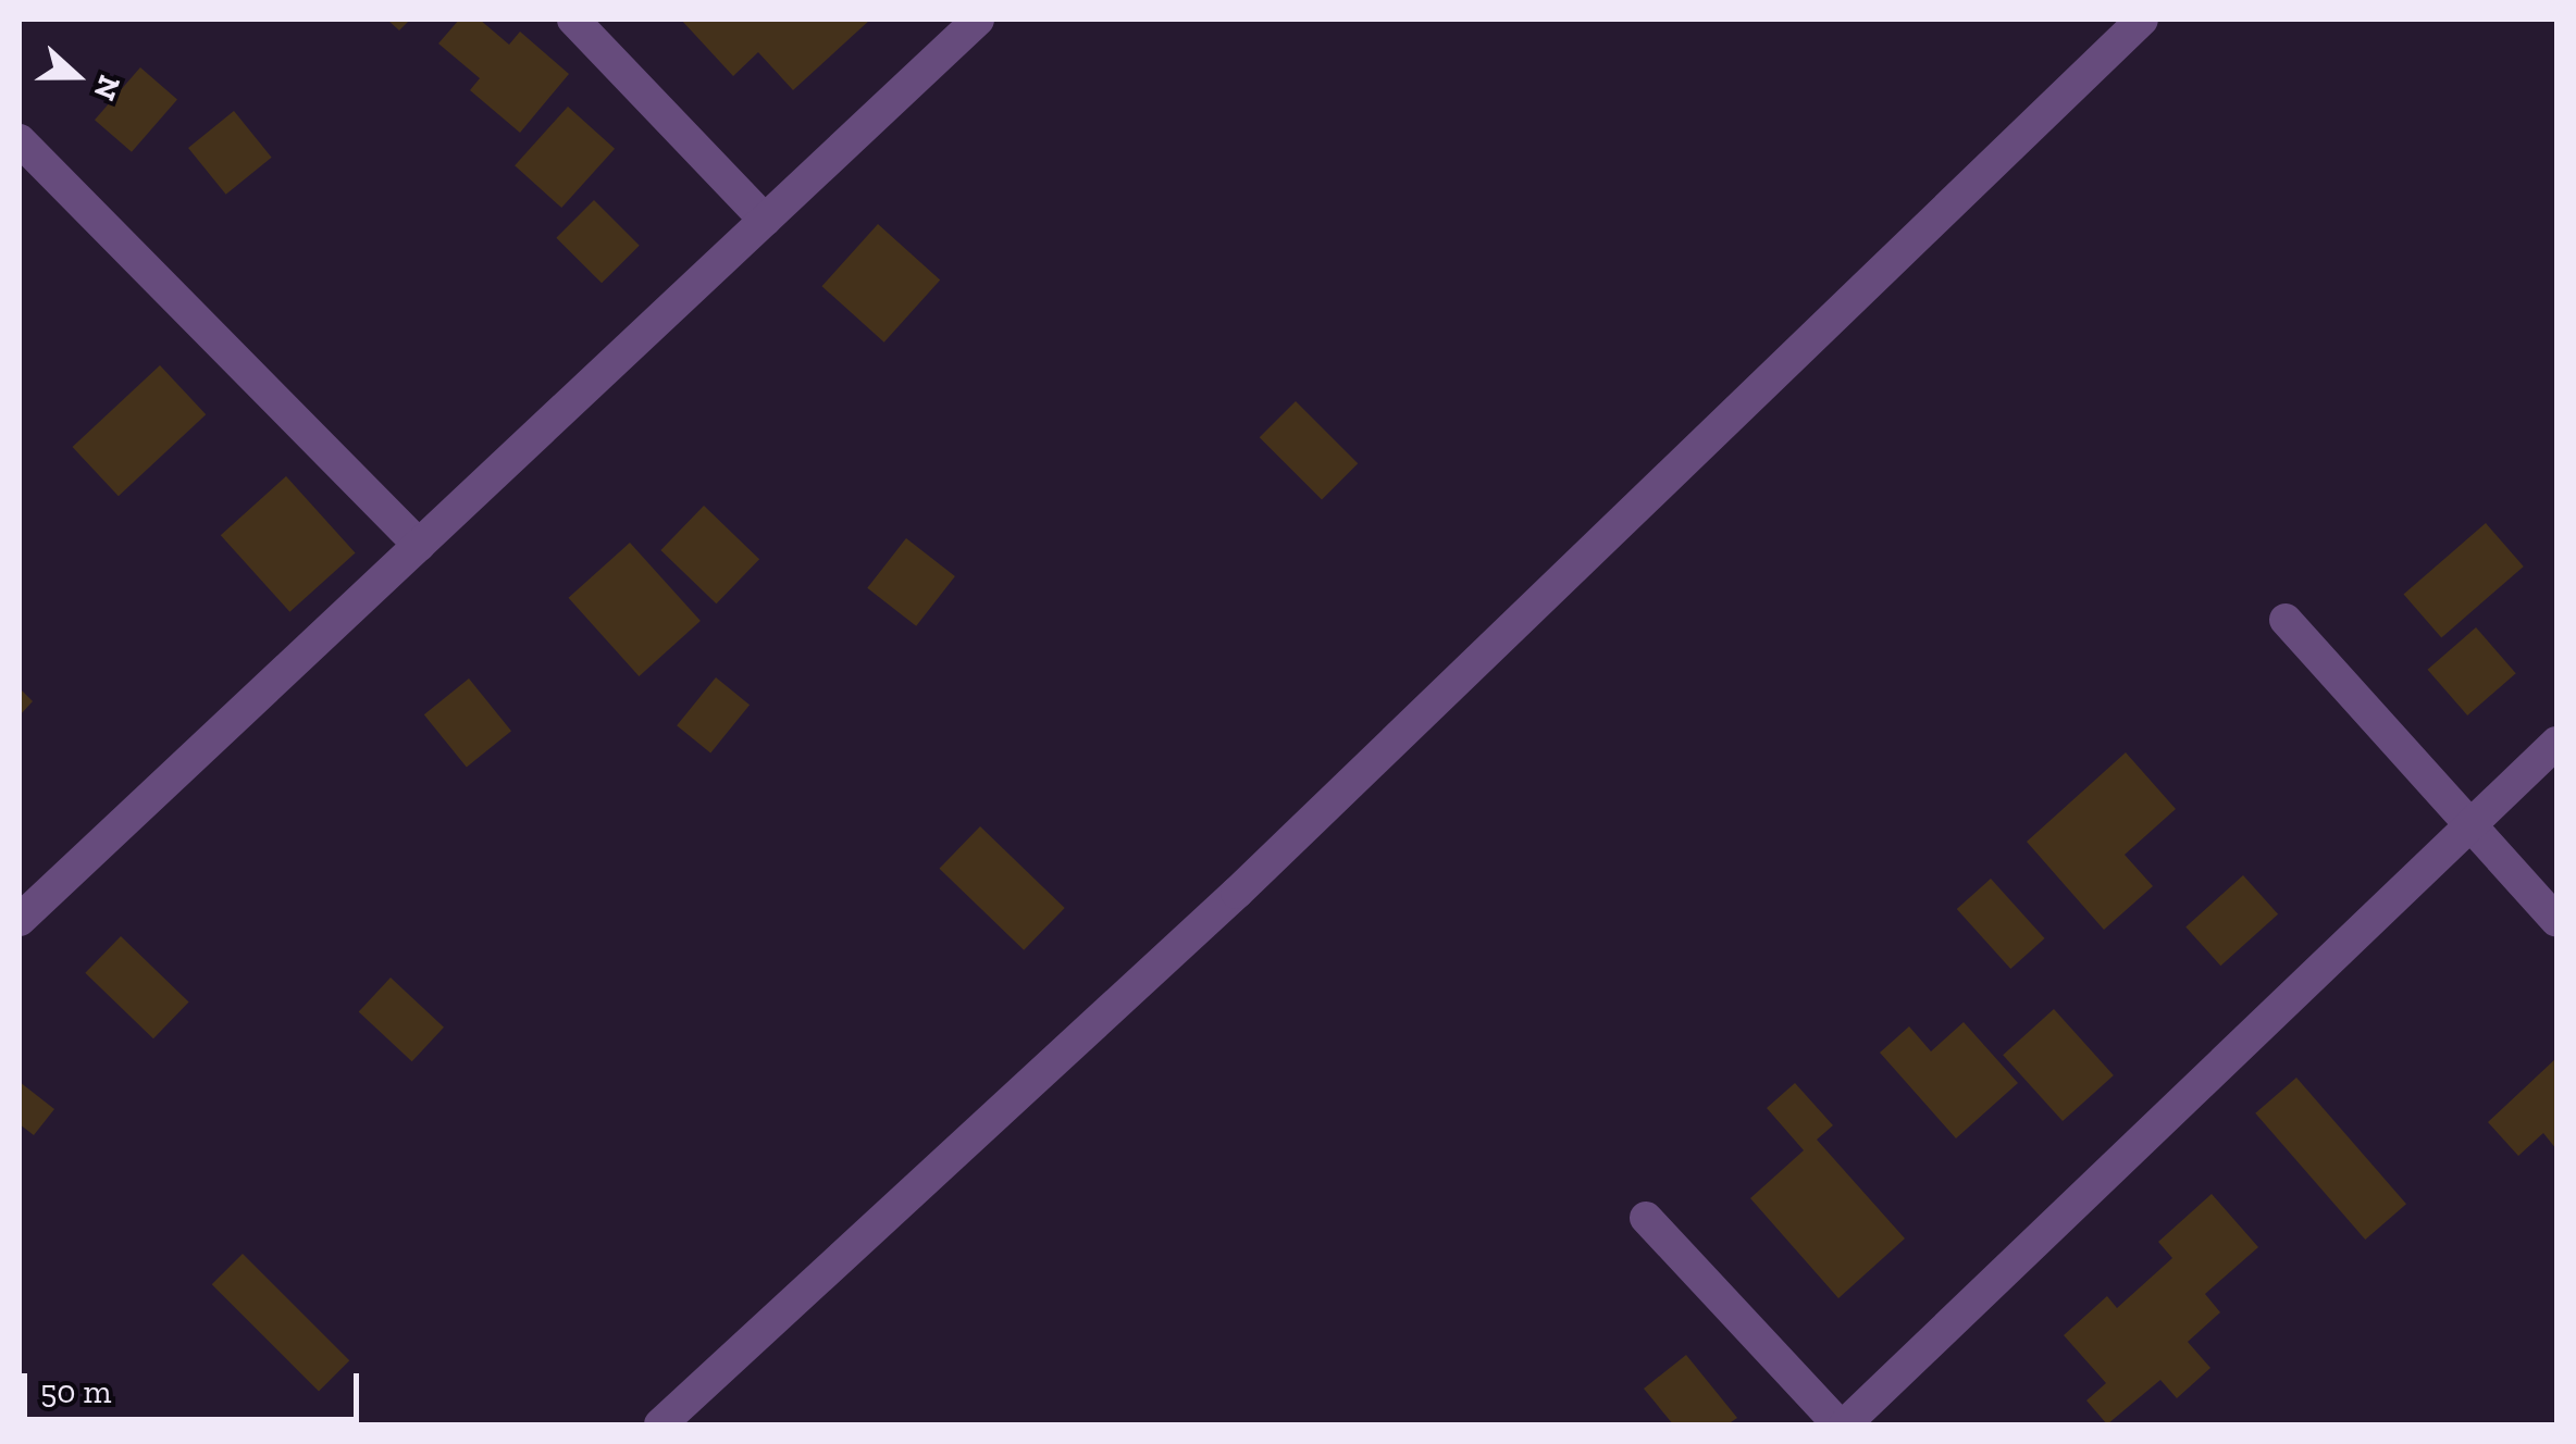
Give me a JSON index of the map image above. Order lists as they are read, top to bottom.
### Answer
{
  "scale_bar": "50 m",
  "north": "right"
}
